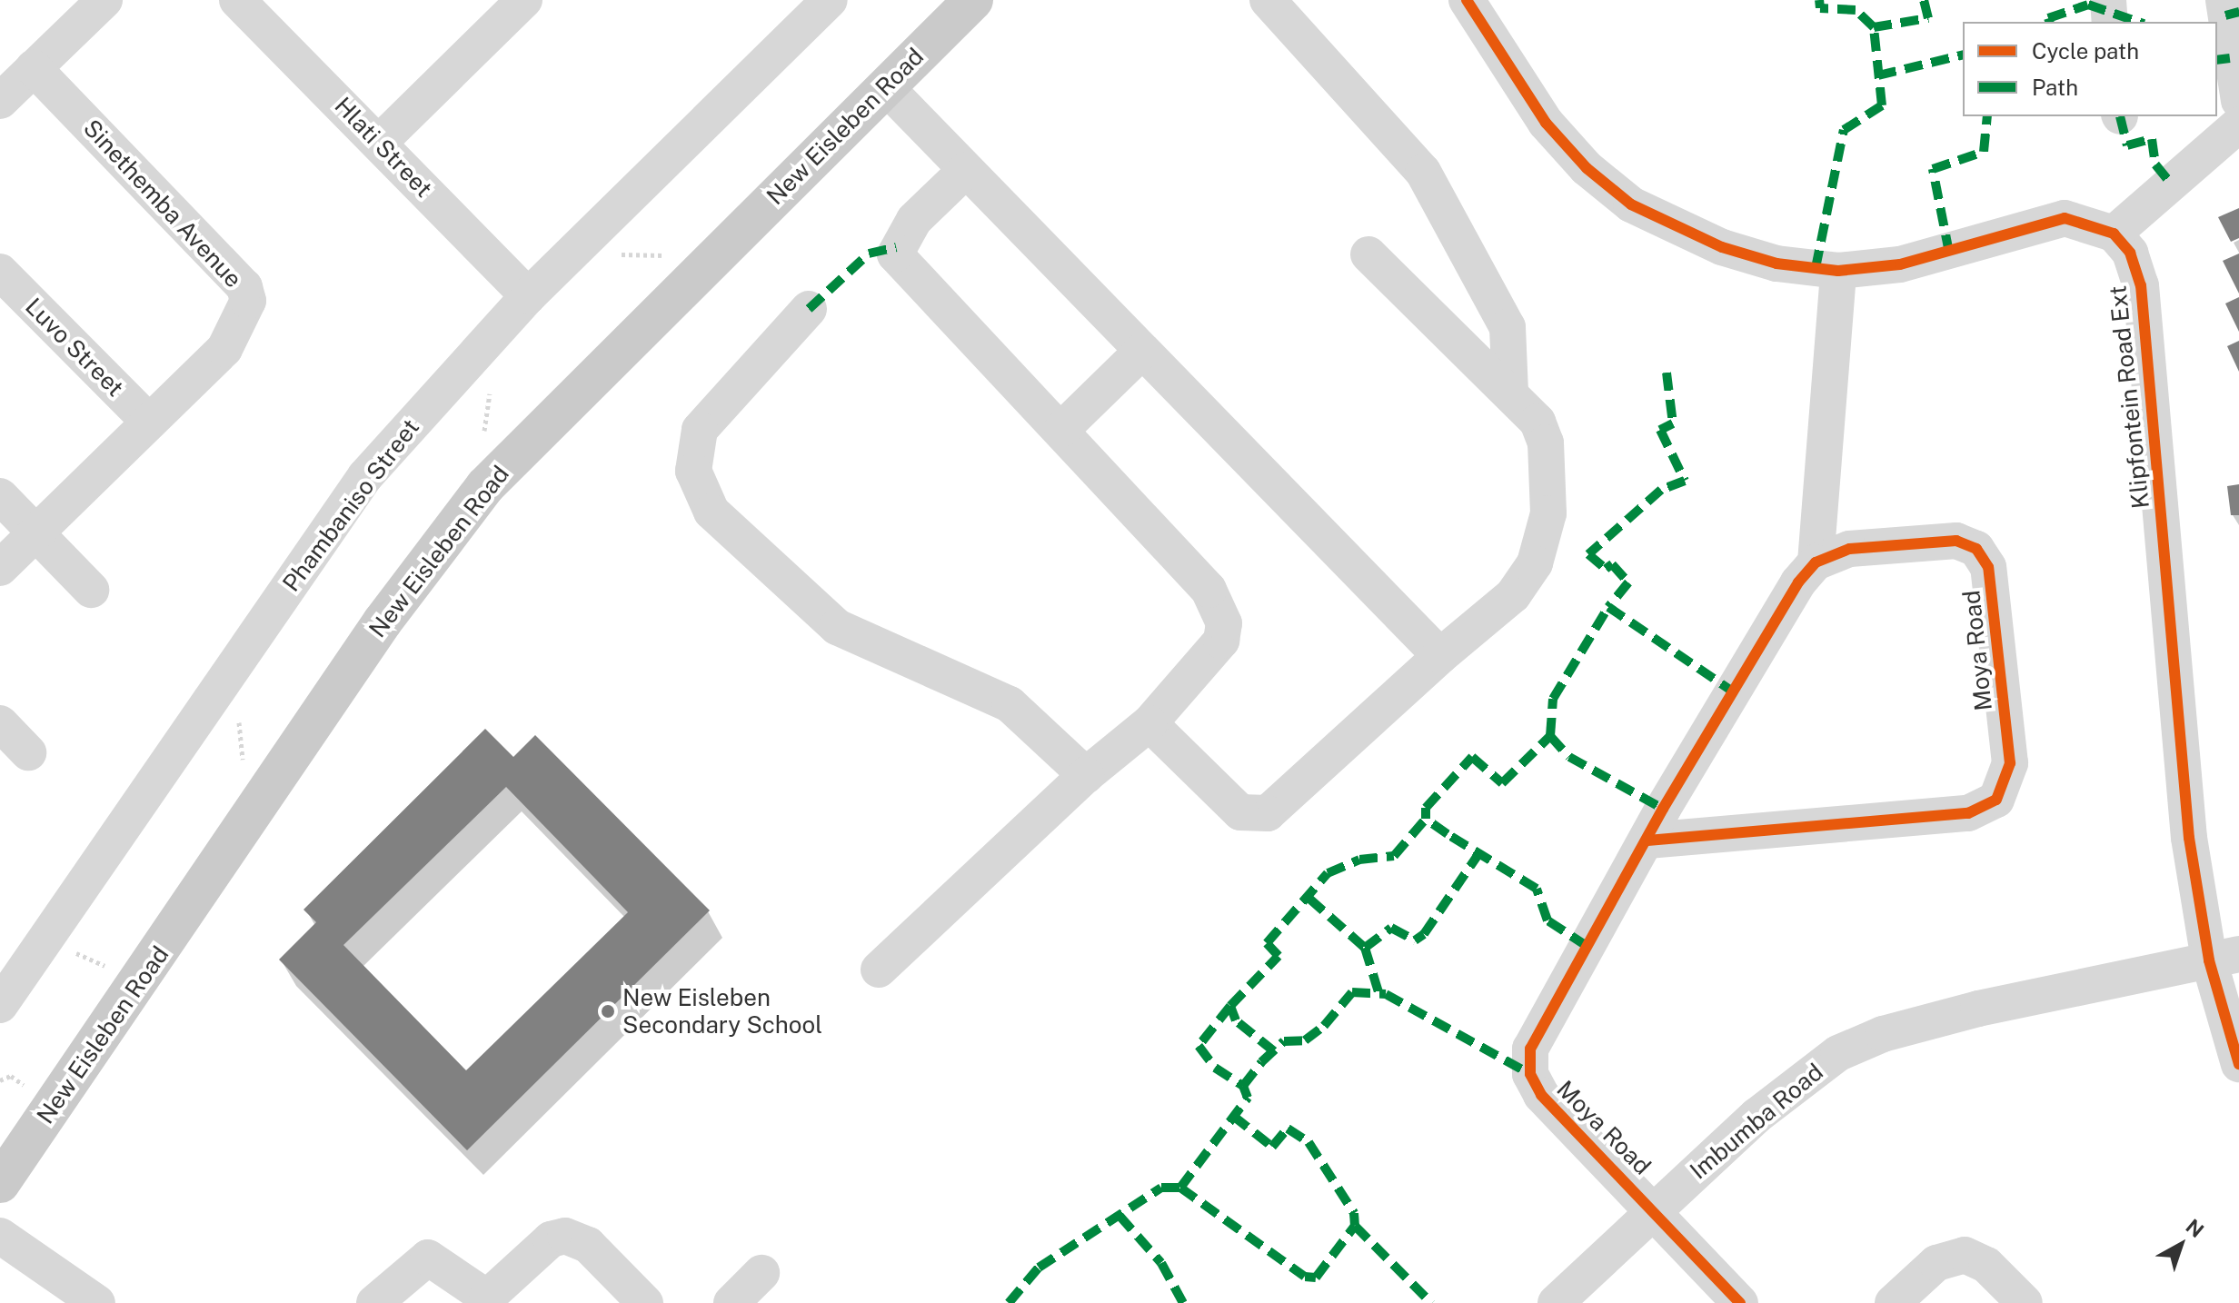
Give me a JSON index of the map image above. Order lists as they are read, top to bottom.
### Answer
{
  "streets": {
    "main road": ["New Eisleben Road"],
    "street": [
      "Hlati Street",
      "Sinethemba Avenue",
      "Luvo Street",
      "Klipfontein Road Ext",
      "Phambaniso Street",
      "Moya Road",
      "Imbumba Road"
    ]
  },
  "crossings": [
    ["Hlati Street", "Phambaniso Street"],
    ["Sinethemba Avenue", "Luvo Street"],
    ["Klipfontein Road Ext", "Imbumba Road"],
    ["Moya Road", "Imbumba Road"]
  ],
  "places": ["New Eisleben Secondary School"],
  "legend": ["Cycle path", "Path"],
  "north": "top right"
}
